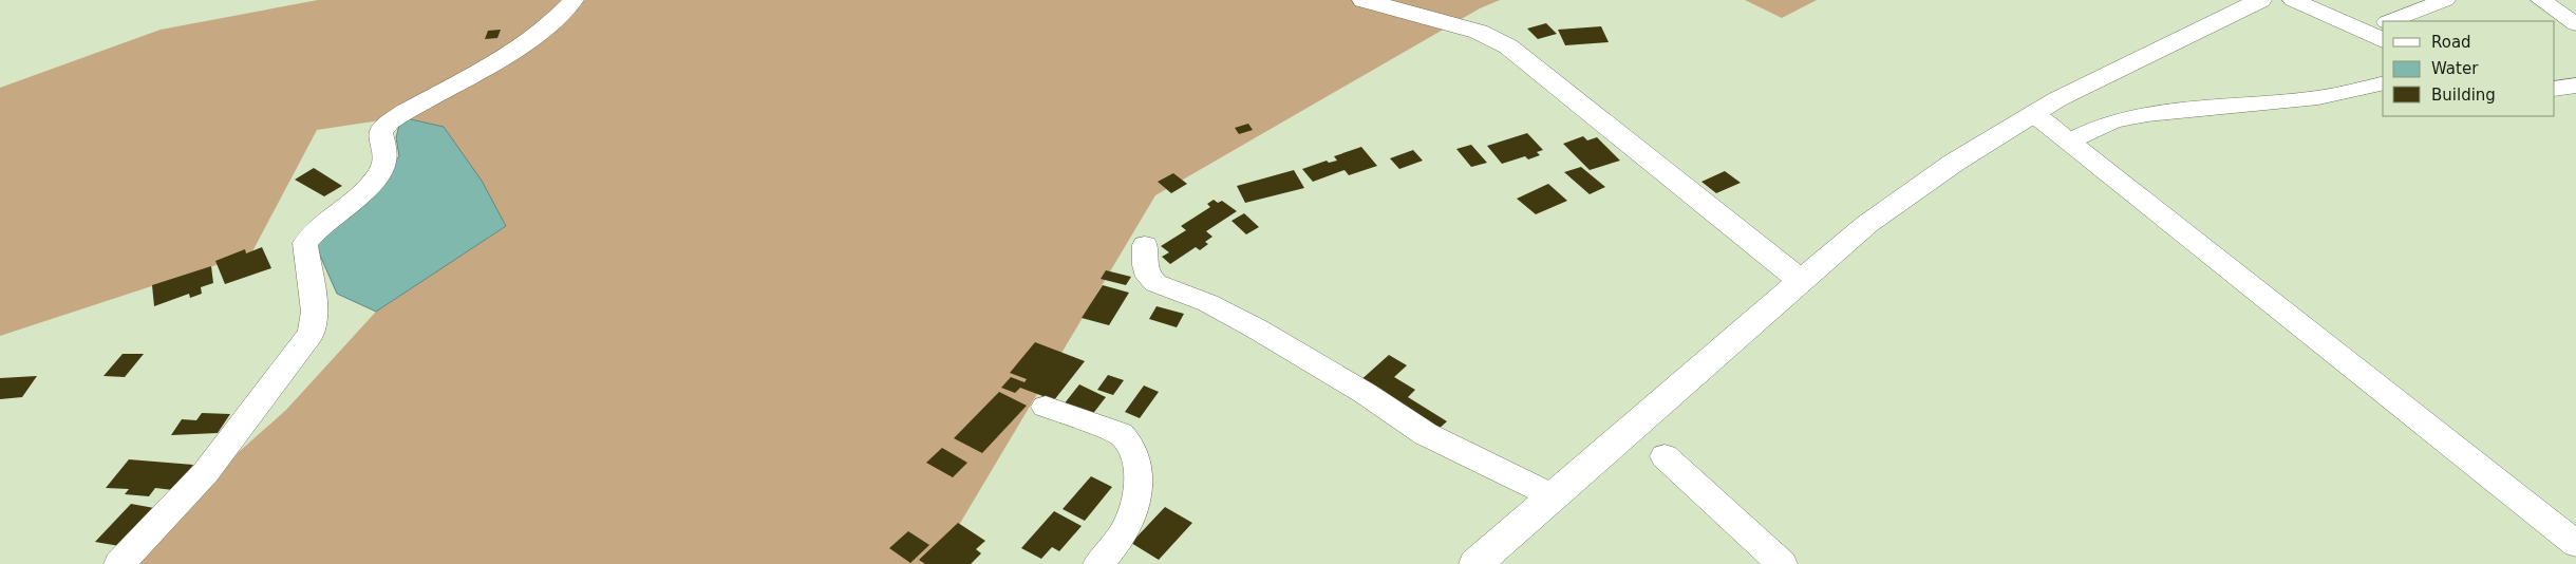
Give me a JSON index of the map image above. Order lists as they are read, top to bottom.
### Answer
{
  "legend": ["Road", "Water", "Building"]
}
